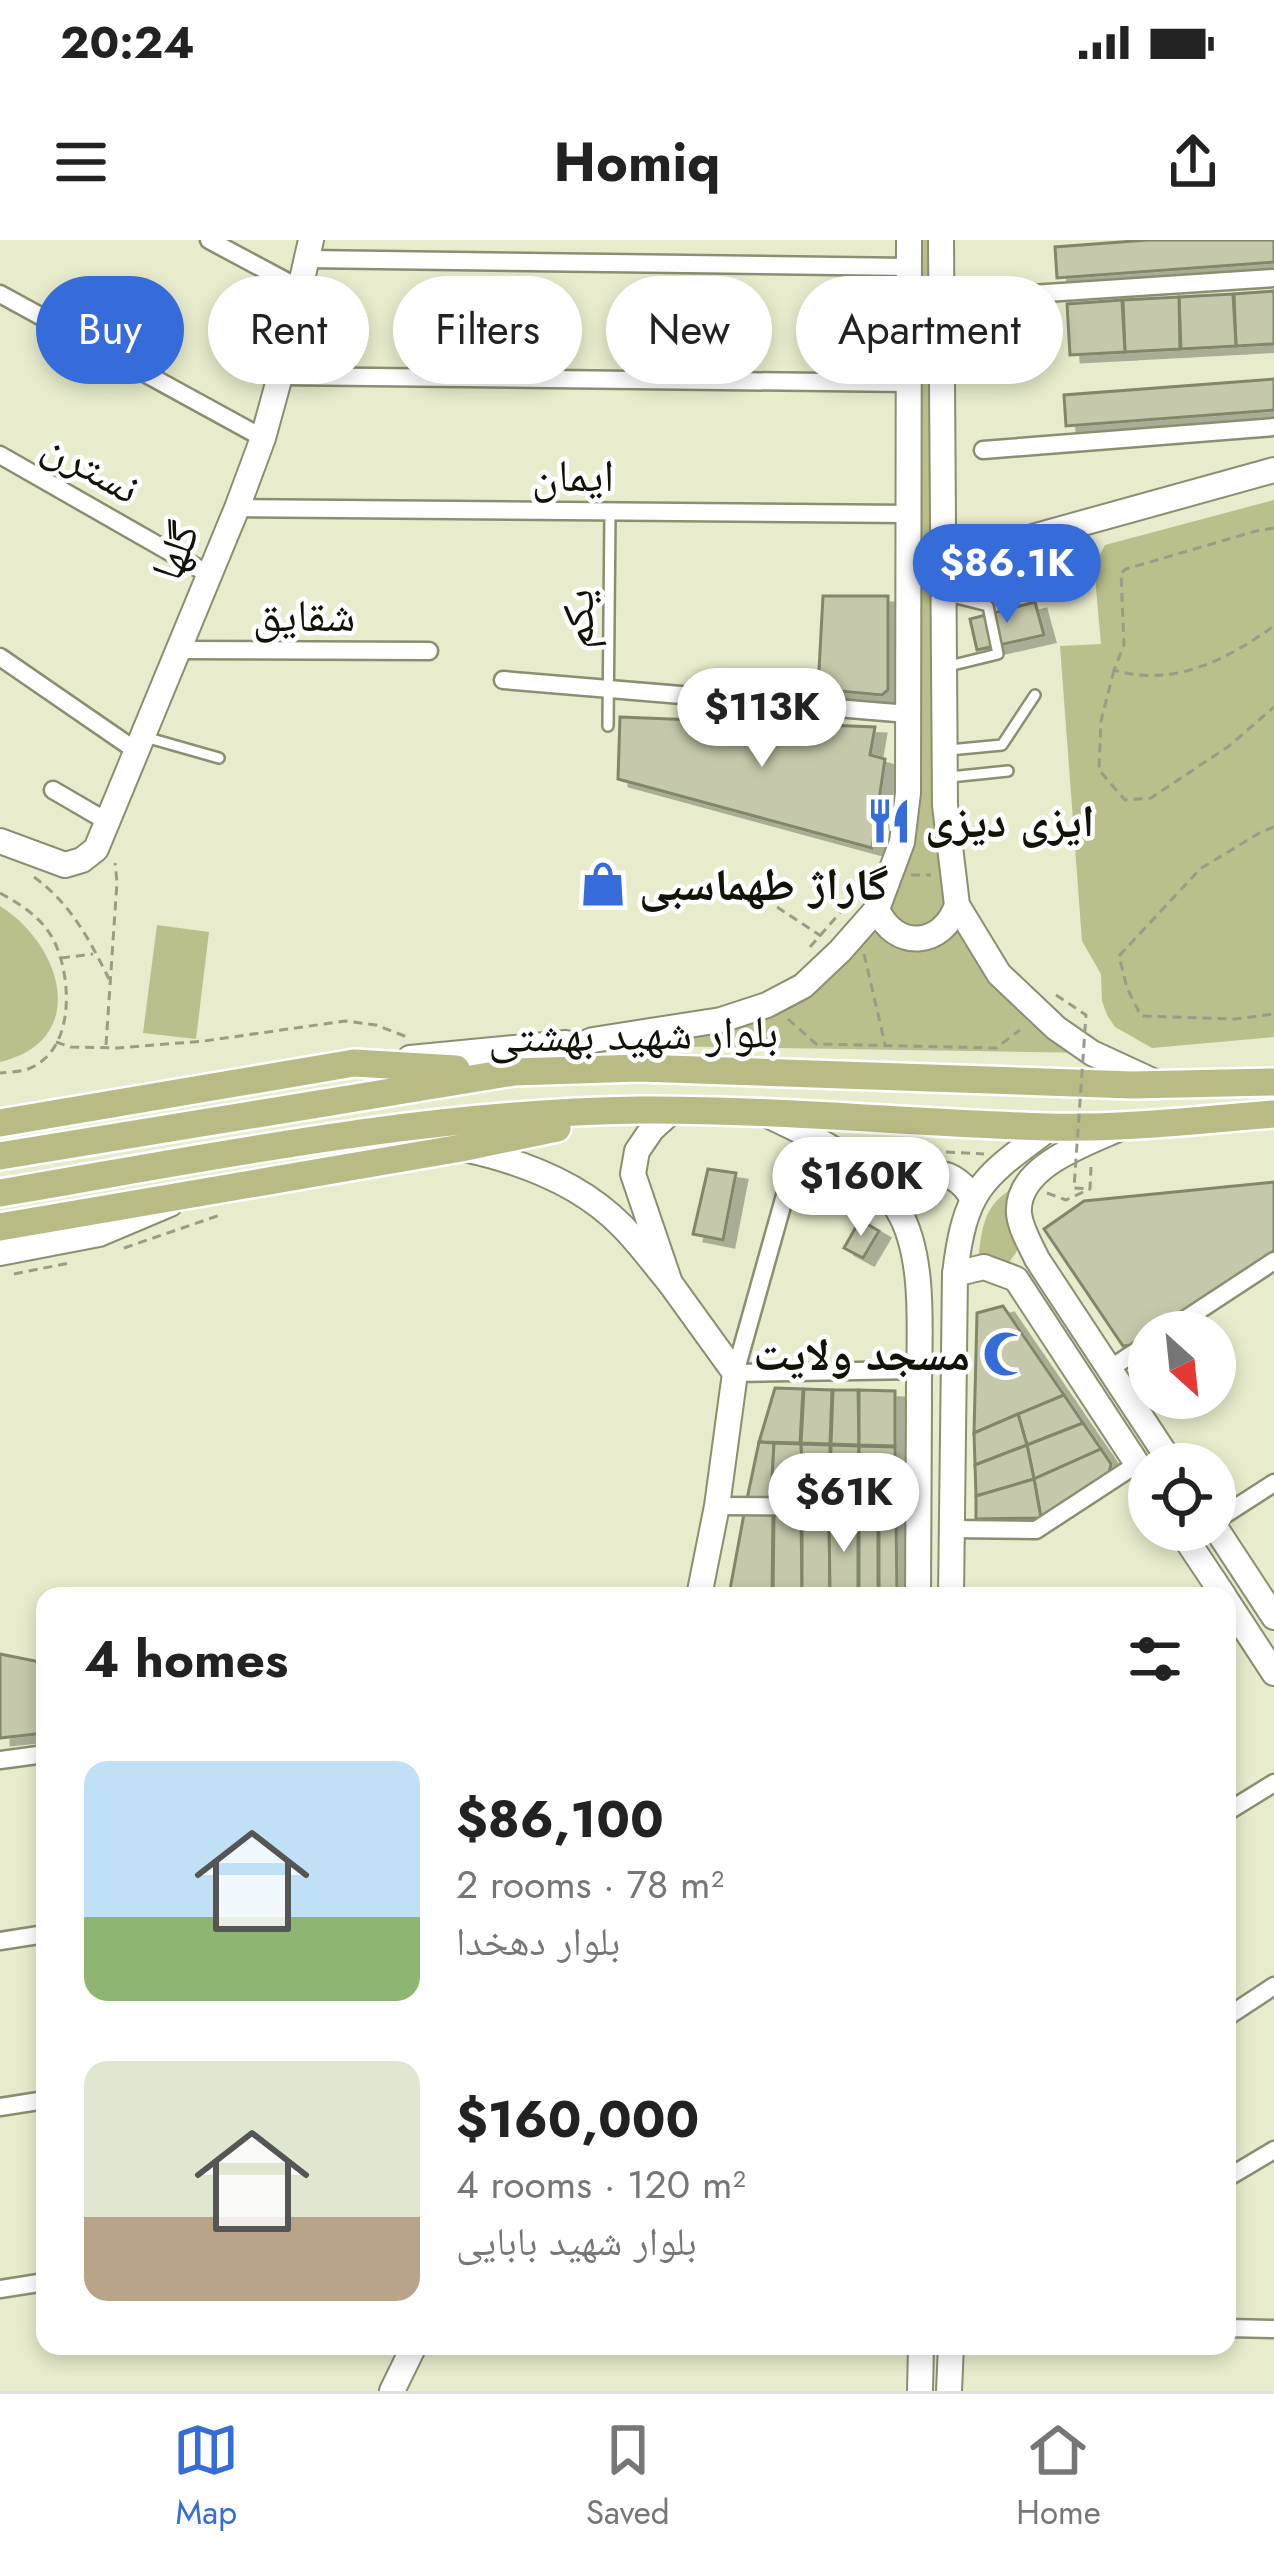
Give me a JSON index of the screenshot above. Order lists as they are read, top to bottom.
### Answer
{
  "streets": {
    "main road": ["گلها", "بلوار شهید بهشتی"],
    "street": ["نسترن", "ایمان", "شقایق"],
    "lane": ["یکم"]
  },
  "crossings": [
    ["نسترن", "گلها"],
    ["ایمان", "گلها"],
    ["ایمان", "یکم"],
    ["گلها", "شقایق"]
  ],
  "places": {
    "restaurant": ["ایزی دیزی"],
    "shop": ["گاراژ طهماسبی"],
    "mosque": ["مسجد ولایت"]
  },
  "north": "bottom right",
  "page": {
    "status": "20:24",
    "header": "Homiq",
    "chip": [
      "Buy",
      "Rent",
      "Filters",
      "New",
      "Apartment"
    ],
    "price": [
      "$86.1K",
      "$113K",
      "$160K",
      "$61K"
    ],
    "heading": "4 homes",
    "list": [
      {
        "name": "$86,100",
        "note": "2 rooms · 78 m² · بلوار دهخدا"
      },
      {
        "name": "$160,000",
        "note": "4 rooms · 120 m² · بلوار شهید بابایی"
      }
    ],
    "tabs": ["Map", "Saved", "Home"]
  }
}
